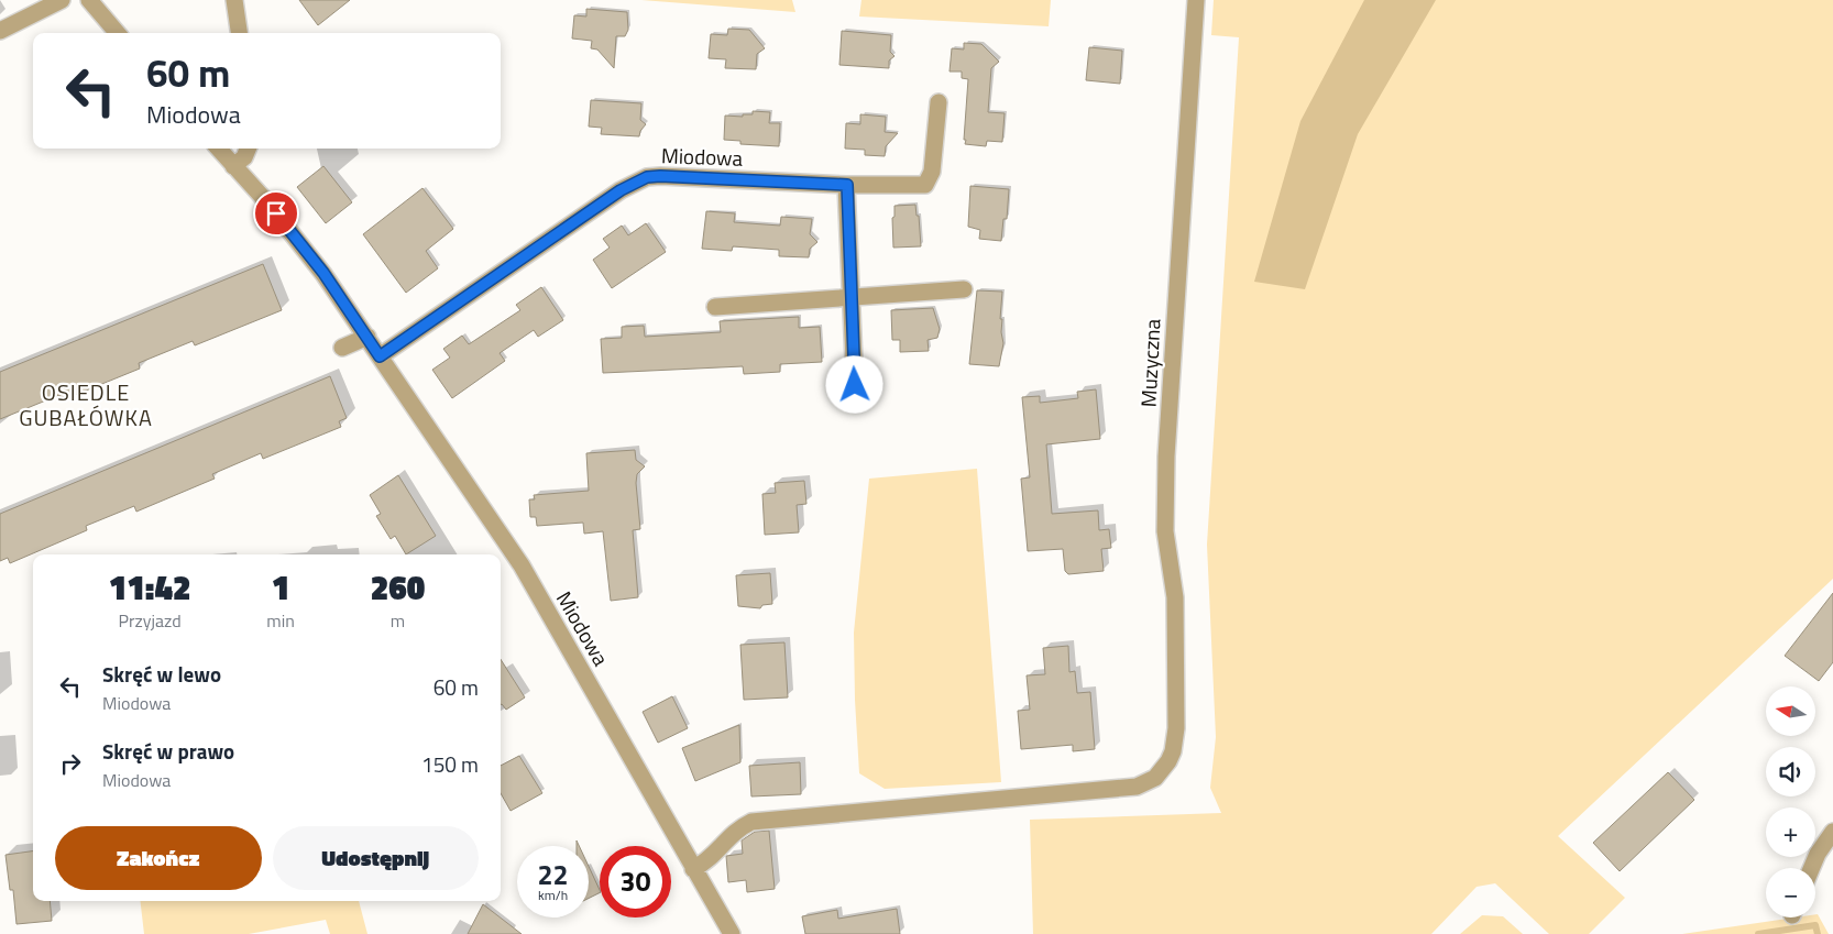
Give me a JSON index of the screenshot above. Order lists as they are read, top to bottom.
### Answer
{
  "streets": {
    "street": ["Miodowa", "Muzyczna"]
  },
  "crossings": [
    ["Miodowa", "Muzyczna"]
  ],
  "districts": ["OSIEDLE GUBAŁÓWKA"],
  "north": "left",
  "page": {
    "turn": ["60 m", "Miodowa"],
    "eta": [
      "11:42",
      "Przyjazd",
      "1",
      "min",
      "260",
      "m"
    ],
    "list": [
      {
        "name": "Skręć w lewo",
        "note": "Miodowa",
        "value": "60 m"
      },
      {
        "name": "Skręć w prawo",
        "note": "Miodowa",
        "value": "150 m"
      }
    ],
    "map_buttons": ["+", "−"],
    "buttons": ["Zakończ", "Udostępnij"],
    "speed": "22 km/h",
    "limit": "30"
  }
}
